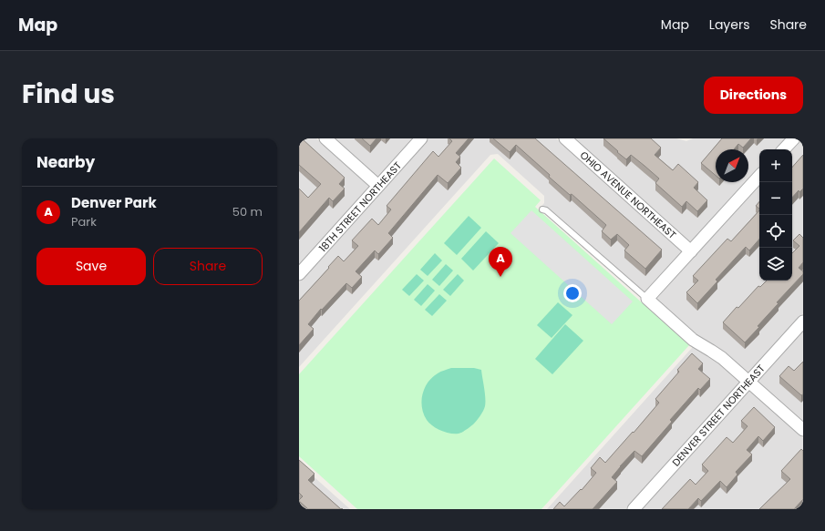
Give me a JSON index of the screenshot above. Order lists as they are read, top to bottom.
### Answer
{
  "streets": {
    "street": ["OHIO AVENUE NORTHEAST", "18TH STREET NORTHEAST", "DENVER STREET NORTHEAST"]
  },
  "north": "top right",
  "page": {
    "header": "Map",
    "nav": ["Map", "Layers", "Share"],
    "title": "Find us",
    "buttons": [
      "Directions",
      ["Save", "Share"]
    ],
    "heading": "Nearby",
    "map_buttons": ["+", "−"],
    "list": [
      {
        "mark": "A",
        "name": "Denver Park",
        "note": "Park",
        "value": "50 m"
      }
    ],
    "pins": "A"
  }
}
